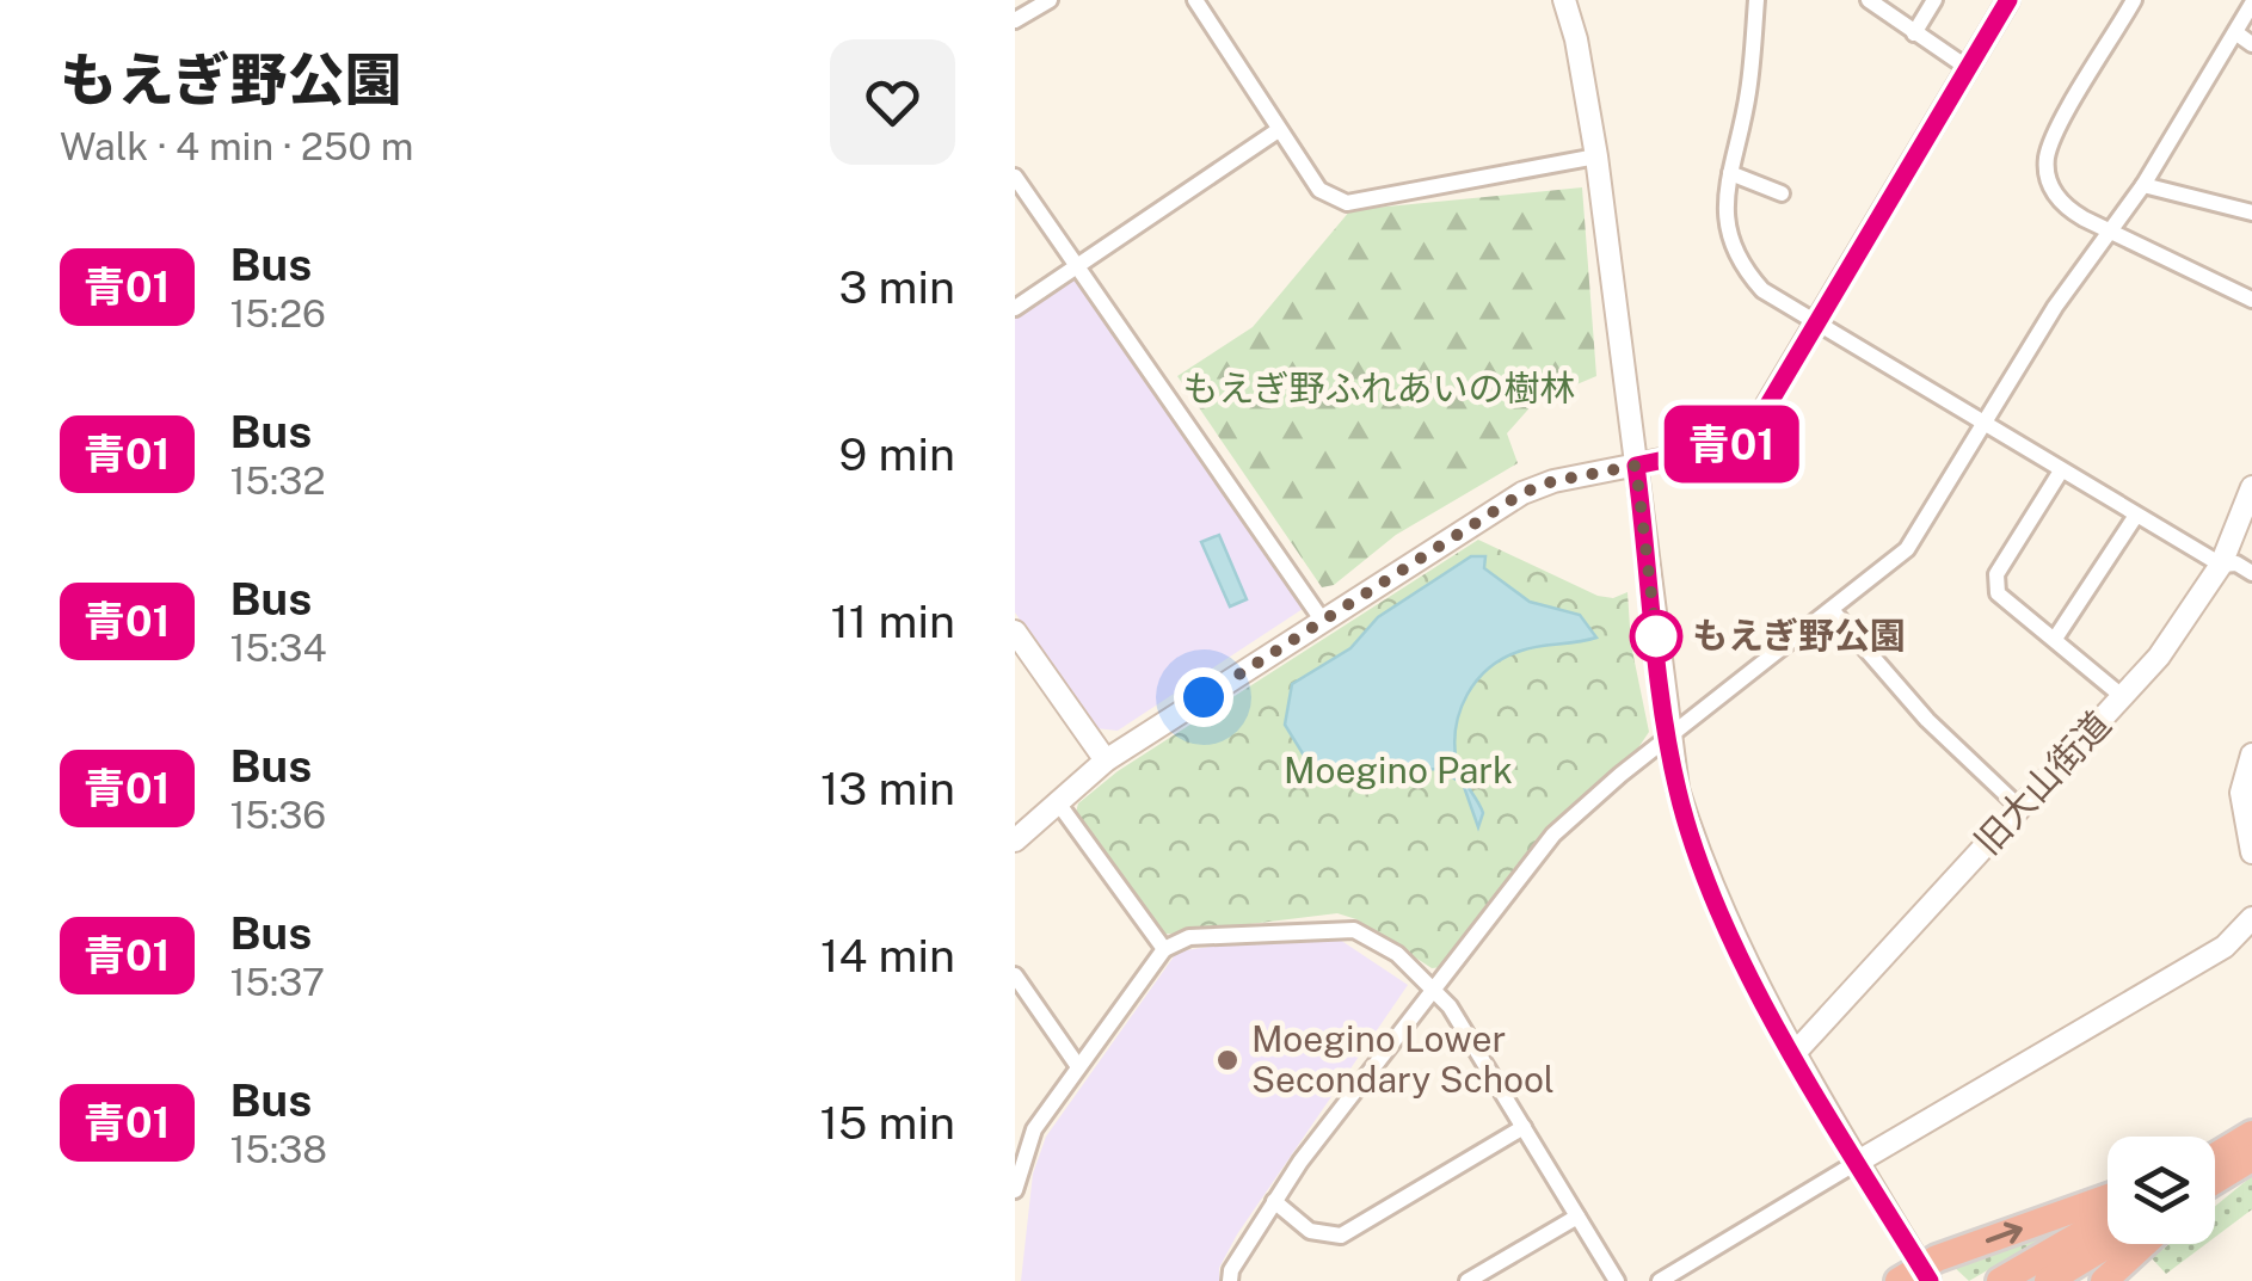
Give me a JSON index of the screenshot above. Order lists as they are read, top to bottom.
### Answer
{
  "streets": {
    "street": ["旧大山街道"]
  },
  "parks": ["もえぎ野ふれあいの樹林", "Moegino Park"],
  "places": ["もえぎ野公園", "Moegino Lower Secondary School"],
  "lines": ["bus line 青01"],
  "page": {
    "heading": ["もえぎ野公園", "Walk · 4 min · 250 m"],
    "on_map": "青01",
    "list": [
      {
        "mark": "青01",
        "name": "Bus",
        "note": "15:26",
        "value": "3 min"
      },
      {
        "mark": "青01",
        "name": "Bus",
        "note": "15:32",
        "value": "9 min"
      },
      {
        "mark": "青01",
        "name": "Bus",
        "note": "15:34",
        "value": "11 min"
      },
      {
        "mark": "青01",
        "name": "Bus",
        "note": "15:36",
        "value": "13 min"
      },
      {
        "mark": "青01",
        "name": "Bus",
        "note": "15:37",
        "value": "14 min"
      },
      {
        "mark": "青01",
        "name": "Bus",
        "note": "15:38",
        "value": "15 min"
      }
    ]
  }
}
